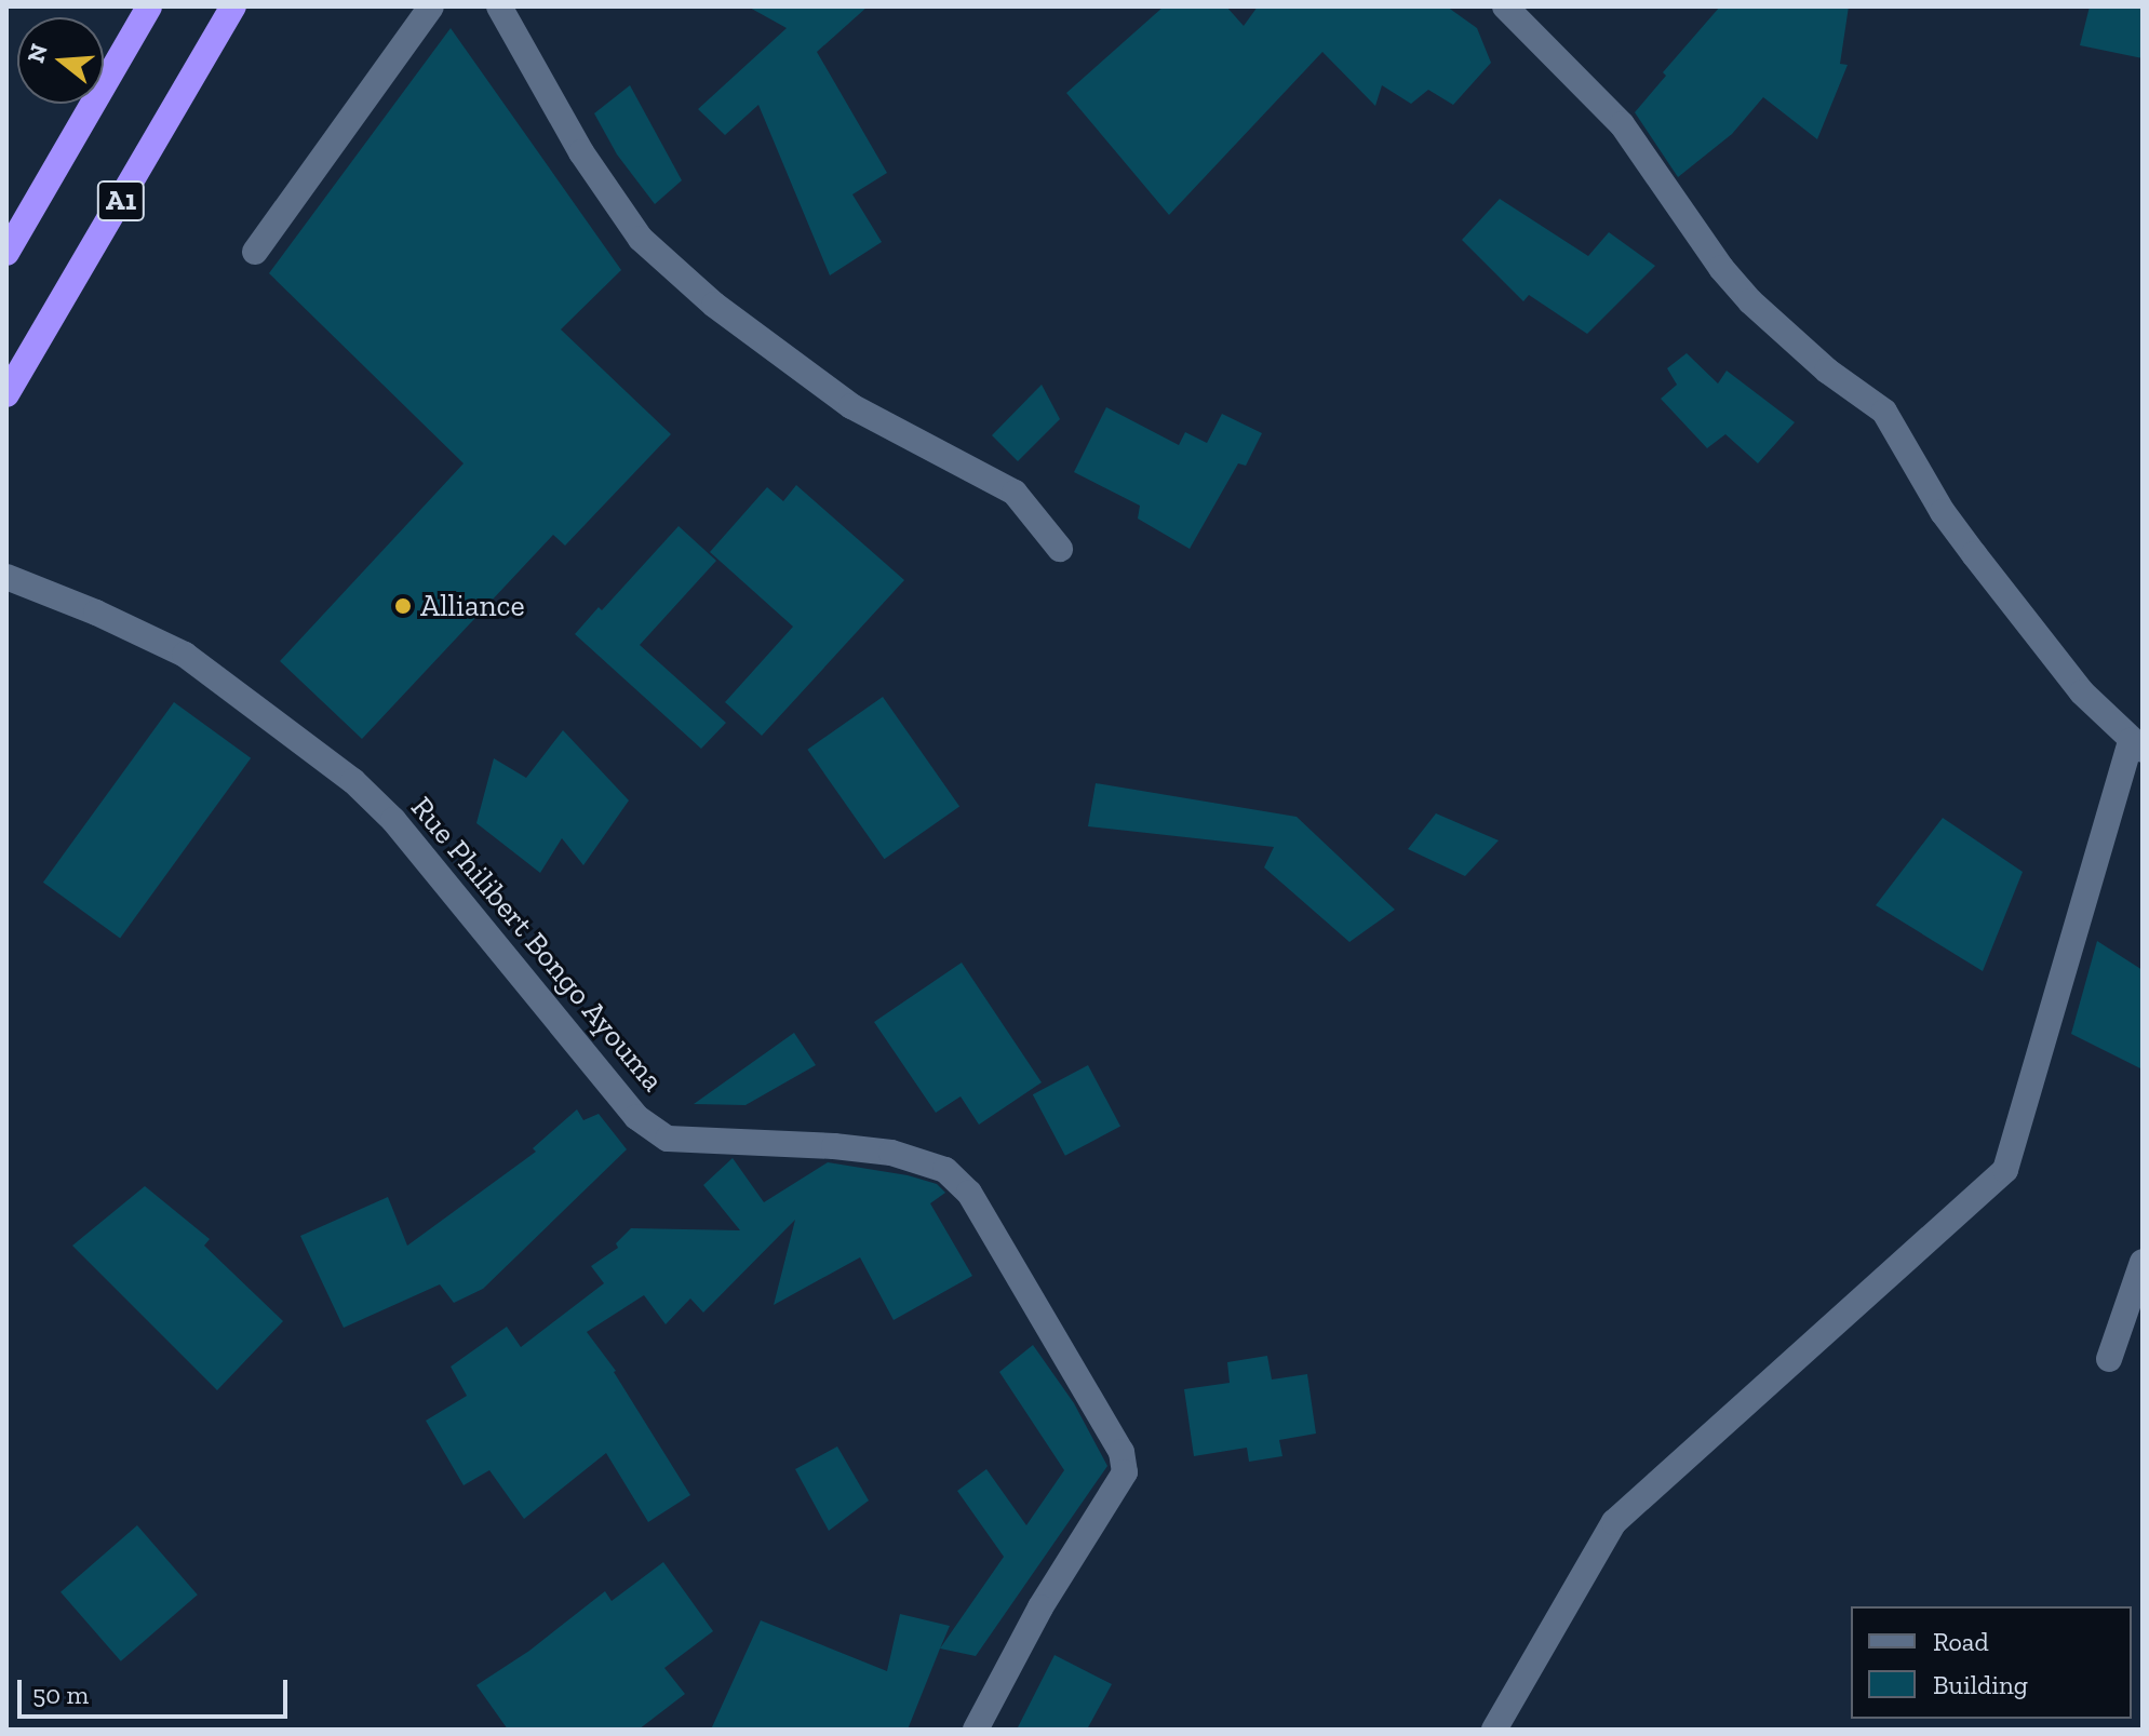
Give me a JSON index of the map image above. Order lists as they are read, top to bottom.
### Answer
{
  "streets": {
    "highway": ["A1"],
    "street": ["Rue Philibert Bongo Ayouma"]
  },
  "places": ["Alliance"],
  "legend": ["Road", "Building"],
  "scale_bar": "50 m",
  "north": "left"
}
